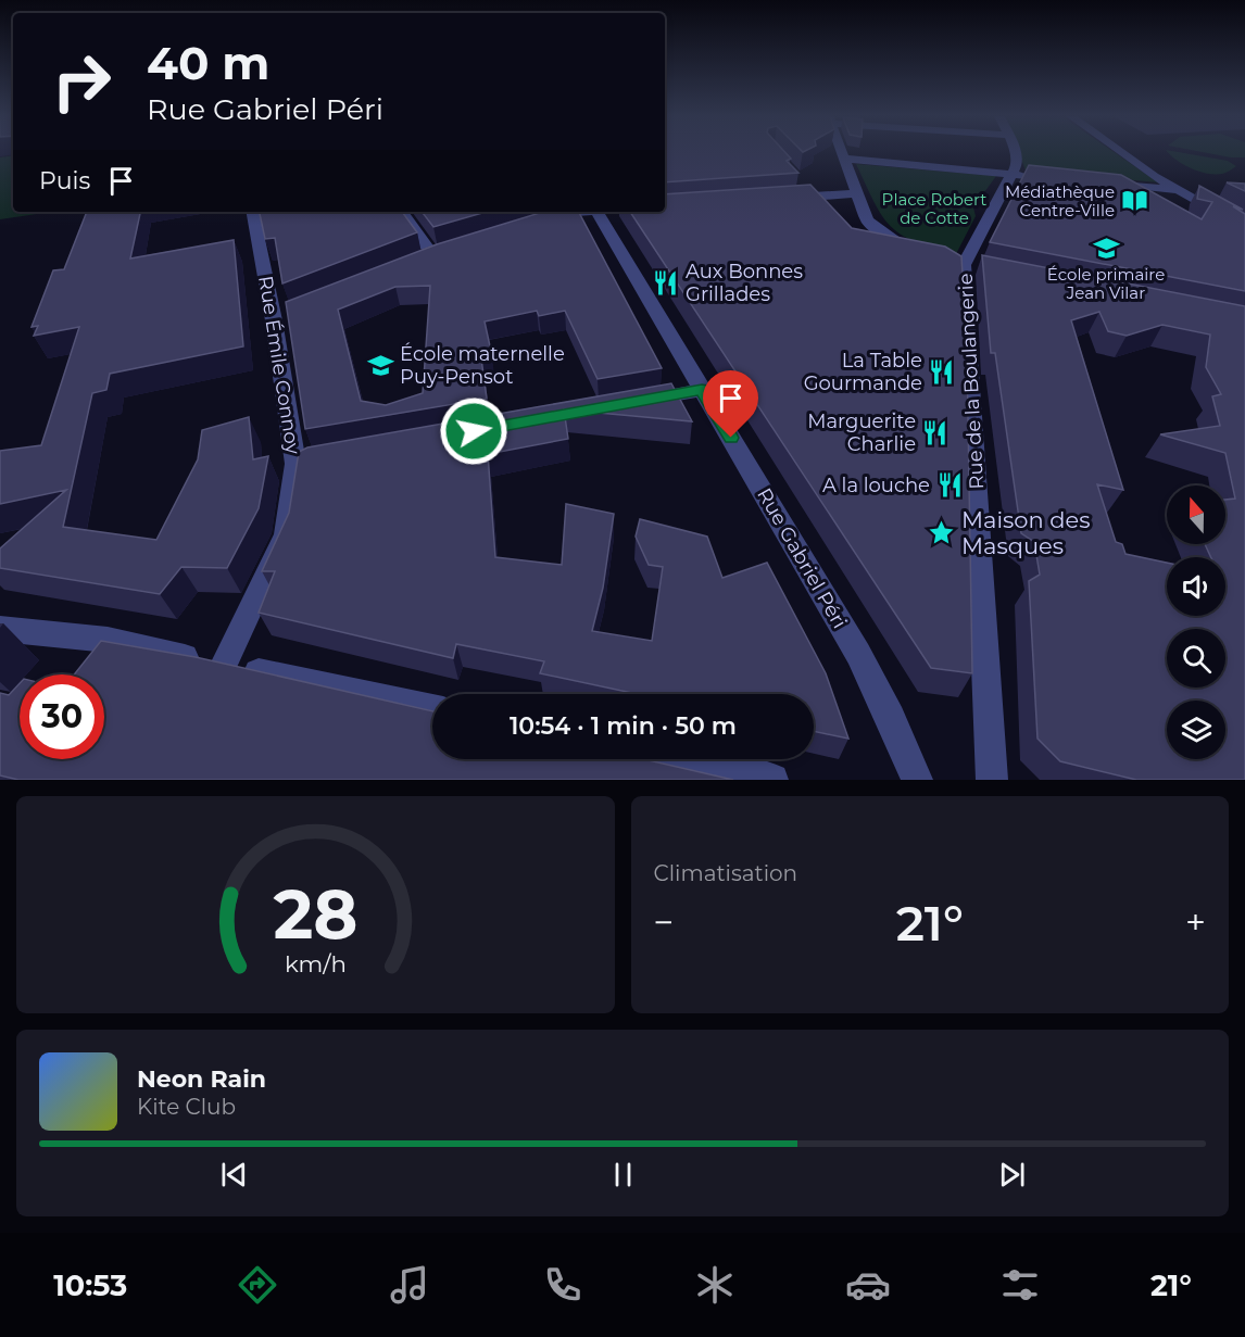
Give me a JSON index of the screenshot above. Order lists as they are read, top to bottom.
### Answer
{
  "streets": {
    "street": ["Rue Émile Connoy", "Rue de la Boulangerie", "Rue Gabriel Péri"]
  },
  "parks": ["Place Robert de Cotte"],
  "places": {
    "library": ["Médiathèque Centre-Ville"],
    "school or university": ["École primaire Jean Vilar", "École maternelle Puy-Pensot"],
    "restaurant": [
      "Aux Bonnes Grillades",
      "La Table Gourmande",
      "Marguerite Charlie",
      "A la louche"
    ],
    "place": ["Maison des Masques"]
  },
  "north": "top",
  "page": {
    "turn": ["40 m", "Rue Gabriel Péri"],
    "then": "Puis",
    "limit": "30",
    "trip": "10:54 · 1 min · 50 m",
    "tile": "Climatisation",
    "heat": ["−", "21°", "+"],
    "song": ["Neon Rain", "Kite Club"],
    "tabs": ["10:53", "21°"],
    "gauge": ["28", "km/h"]
  }
}
